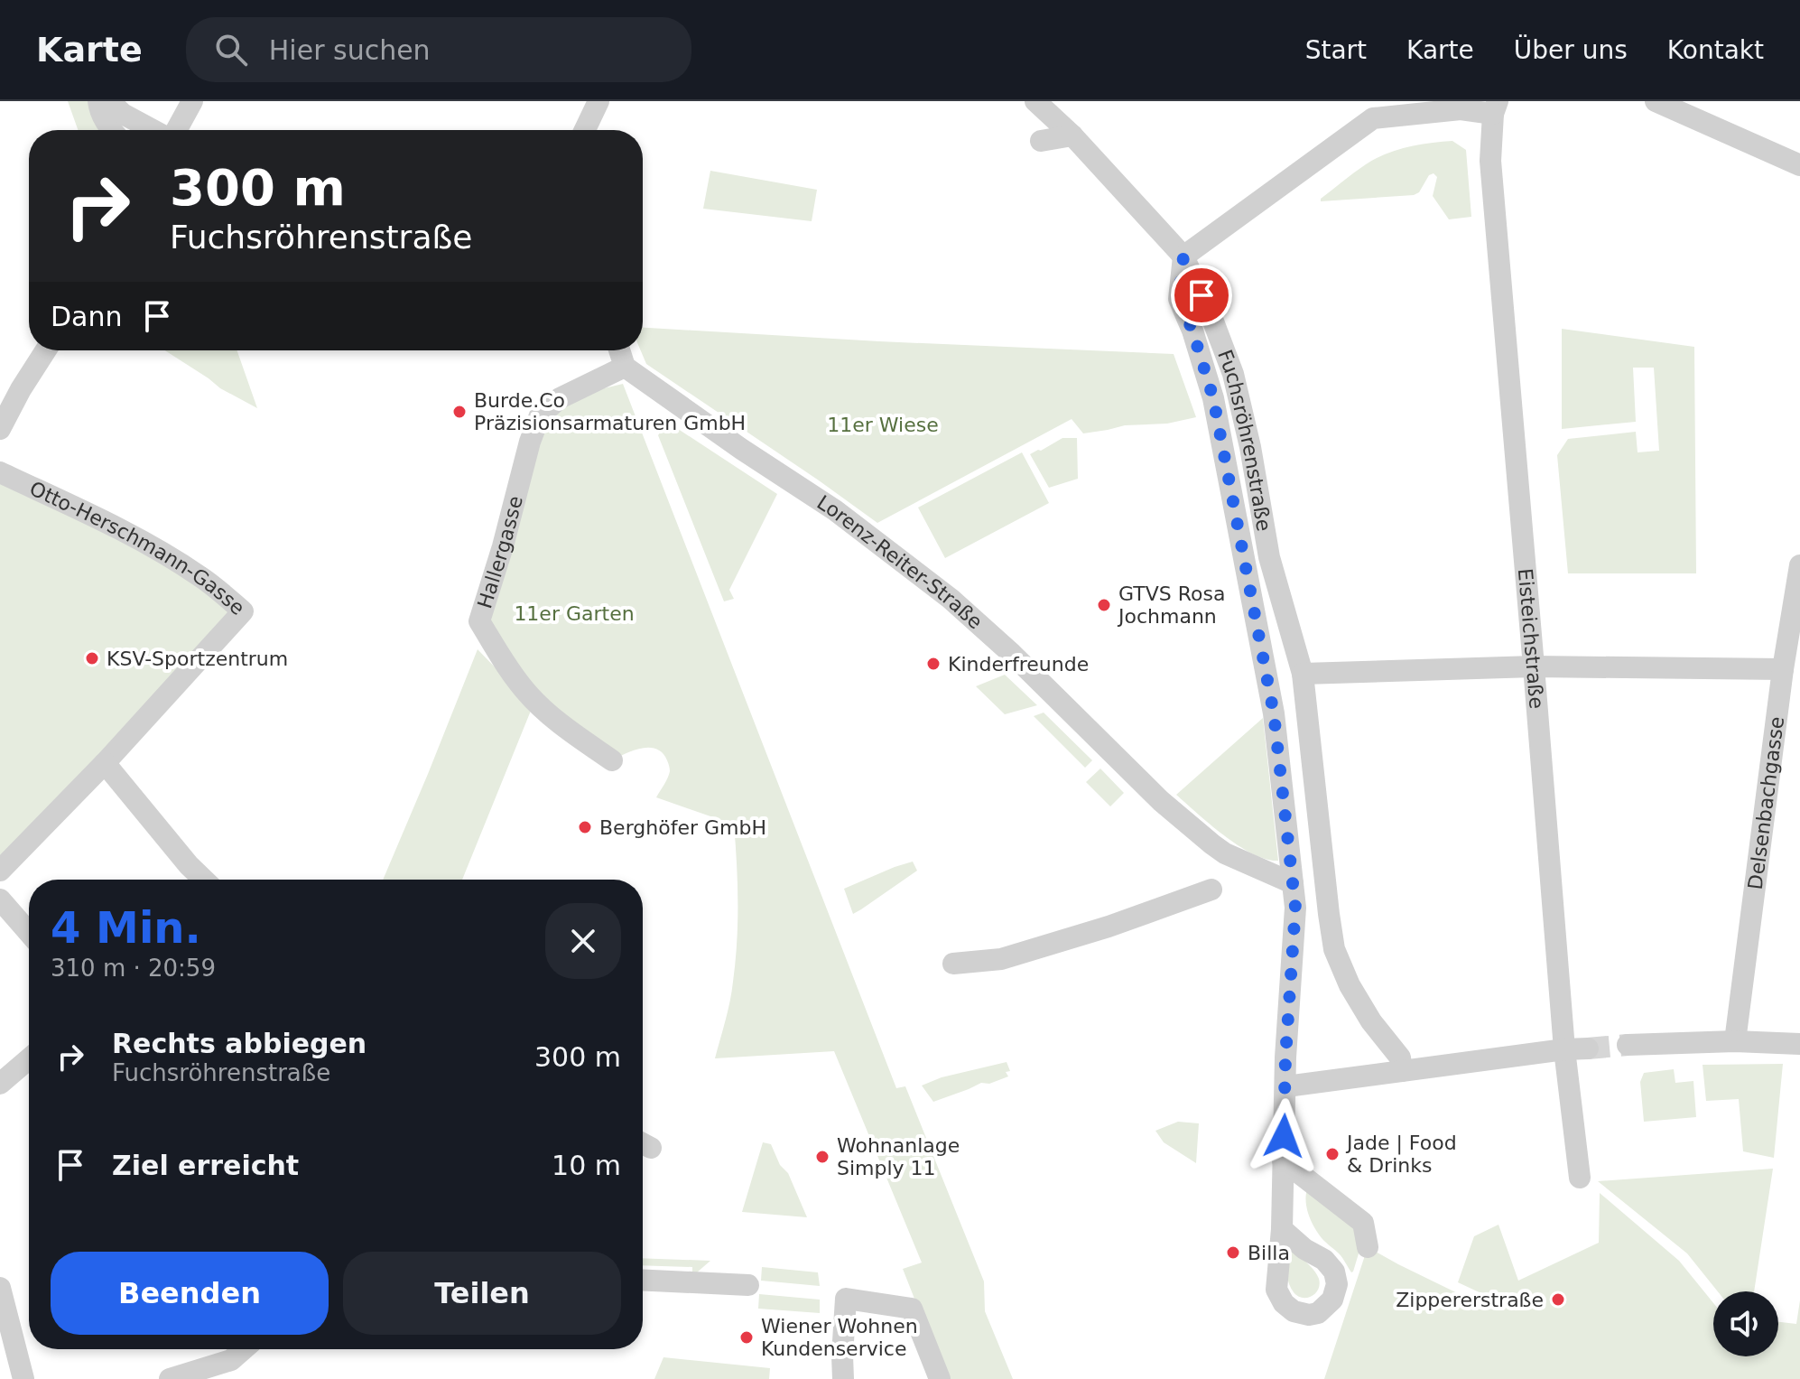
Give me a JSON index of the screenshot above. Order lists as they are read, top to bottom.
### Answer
{
  "streets": {
    "street": [
      "Fuchsröhrenstraße",
      "Otto-Herschmann-Gasse",
      "Hallergasse",
      "Lorenz-Reiter-Straße",
      "Eisteichstraße",
      "Delsenbachgasse"
    ]
  },
  "crossings": [
    ["Fuchsröhrenstraße", "Lorenz-Reiter-Straße"],
    ["Hallergasse", "Lorenz-Reiter-Straße"]
  ],
  "parks": ["11er Wiese", "11er Garten"],
  "places": [
    "Burde.Co Präzisionsarmaturen GmbH",
    "GTVS Rosa Jochmann",
    "KSV-Sportzentrum",
    "Kinderfreunde",
    "Berghöfer GmbH",
    "Jade | Food & Drinks",
    "Wohnanlage Simply 11",
    "Billa",
    "Zippererstraße",
    "Wiener Wohnen Kundenservice"
  ],
  "page": {
    "header": "Karte",
    "search": "Hier suchen",
    "nav": [
      "Start",
      "Karte",
      "Über uns",
      "Kontakt"
    ],
    "turn": ["300 m", "Fuchsröhrenstraße"],
    "then": "Dann",
    "heading": ["4 Min.", "310 m · 20:59"],
    "list": [
      {
        "name": "Rechts abbiegen",
        "note": "Fuchsröhrenstraße",
        "value": "300 m"
      },
      {
        "name": "Ziel erreicht",
        "value": "10 m"
      }
    ],
    "buttons": ["Beenden", "Teilen"]
  }
}
